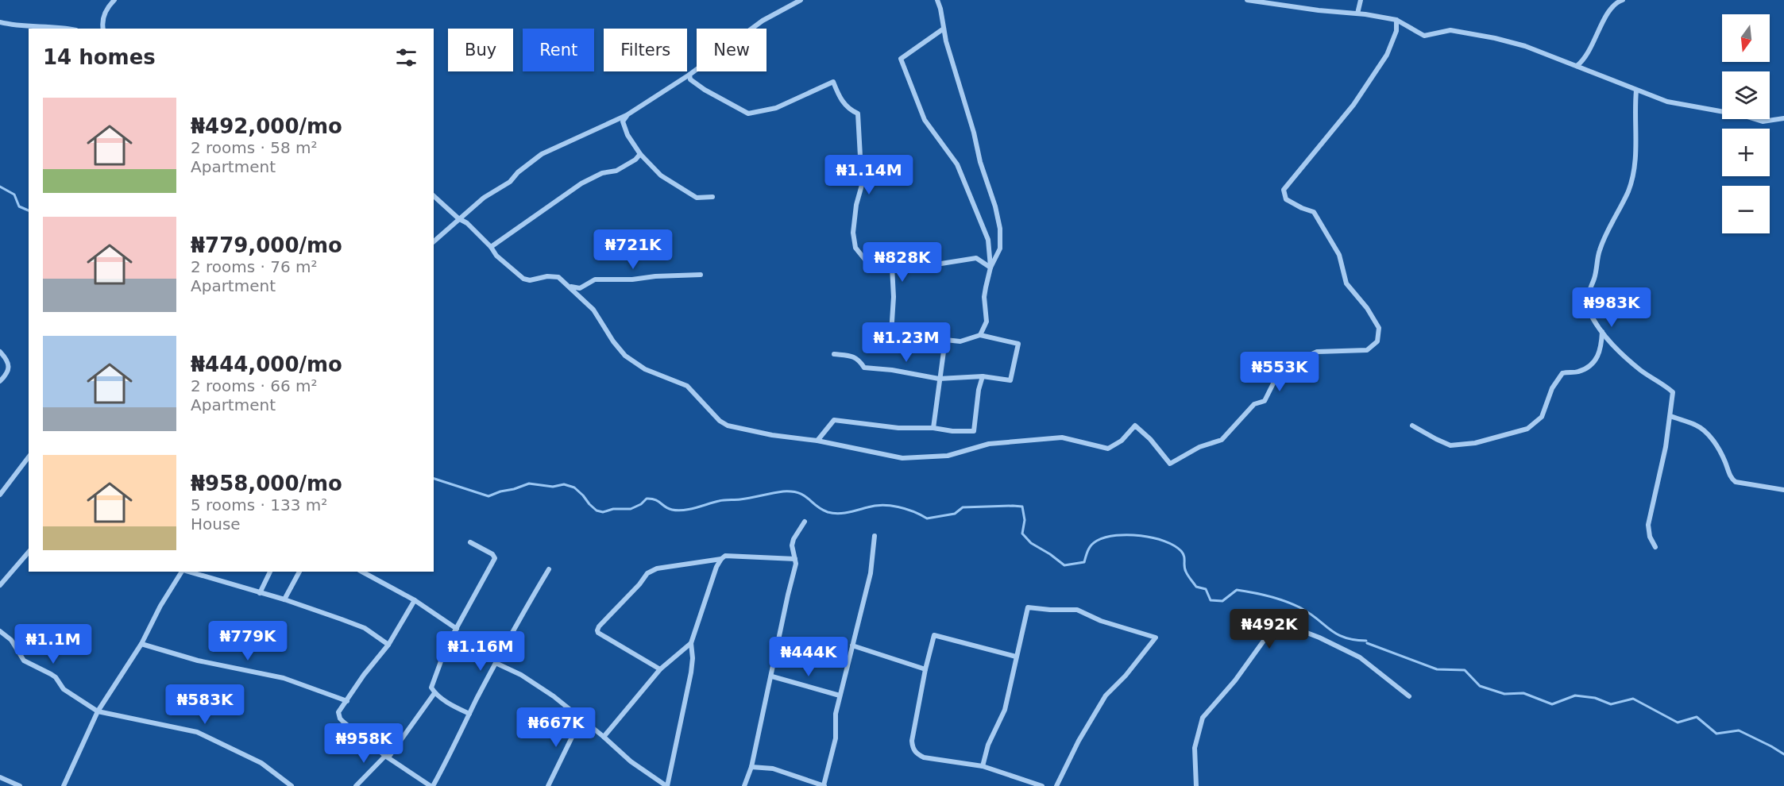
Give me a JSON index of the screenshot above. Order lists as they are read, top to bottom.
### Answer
{
  "north": "bottom",
  "page": {
    "map_buttons": ["+", "−"],
    "chip": [
      "Buy",
      "Rent",
      "Filters",
      "New"
    ],
    "heading": "14 homes",
    "list": [
      {
        "name": "₦492,000/mo",
        "note": "2 rooms · 58 m² · Apartment"
      },
      {
        "name": "₦779,000/mo",
        "note": "2 rooms · 76 m² · Apartment"
      },
      {
        "name": "₦444,000/mo",
        "note": "2 rooms · 66 m² · Apartment"
      },
      {
        "name": "₦958,000/mo",
        "note": "5 rooms · 133 m² · House"
      }
    ],
    "price": [
      "₦1.14M",
      "₦721K",
      "₦828K",
      "₦983K",
      "₦1.23M",
      "₦553K",
      "₦492K",
      "₦779K",
      "₦1.1M",
      "₦1.16M",
      "₦444K",
      "₦583K",
      "₦667K",
      "₦958K"
    ]
  }
}
